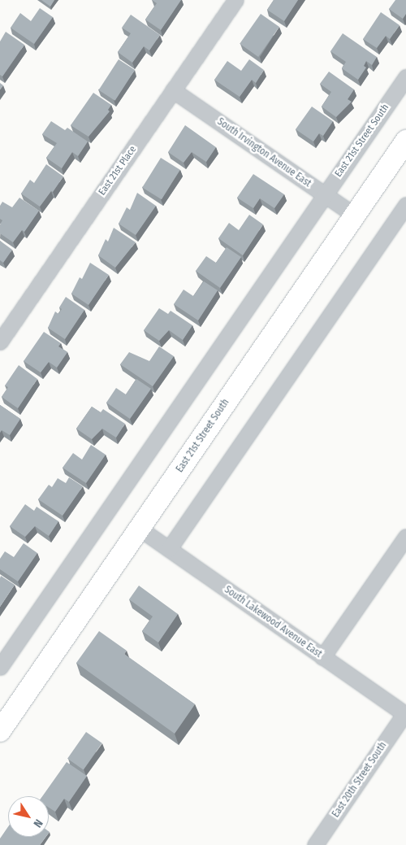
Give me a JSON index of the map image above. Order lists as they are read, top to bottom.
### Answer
{
  "streets": {
    "main road": ["East 21st Street South"],
    "street": [
      "South Irvington Avenue East",
      "East 21st Place",
      "South Lakewood Avenue East",
      "East 20th Street South"
    ]
  },
  "crossings": [
    ["East 21st Street South", "South Irvington Avenue East"],
    ["East 21st Street South", "South Lakewood Avenue East"],
    ["South Irvington Avenue East", "East 21st Place"],
    ["South Lakewood Avenue East", "East 20th Street South"]
  ],
  "north": "bottom right"
}
